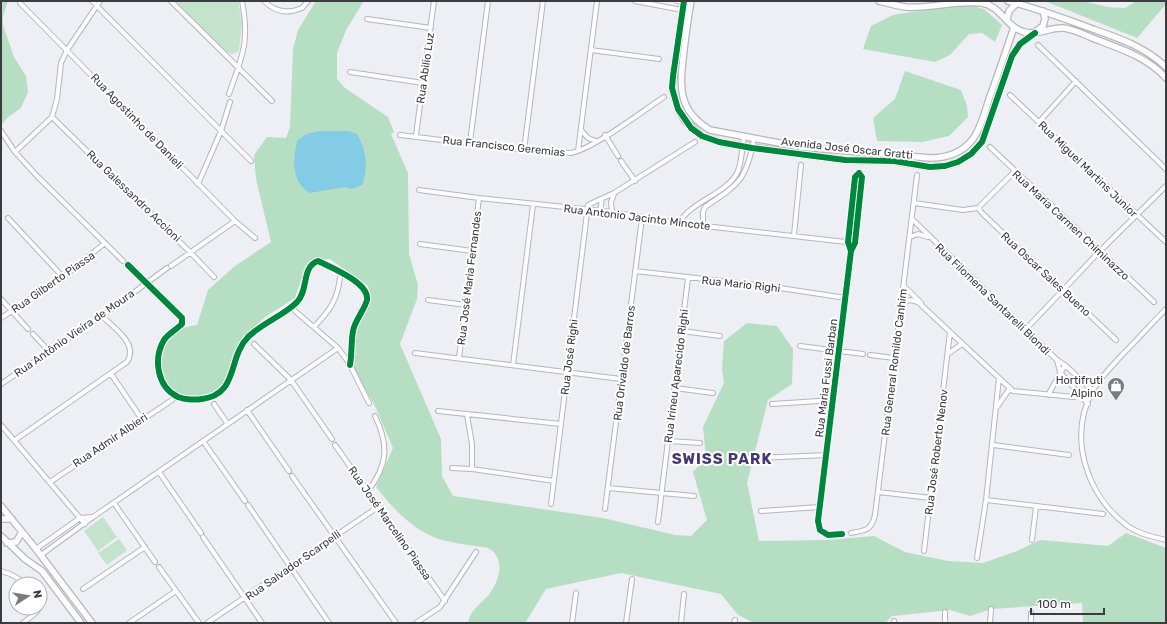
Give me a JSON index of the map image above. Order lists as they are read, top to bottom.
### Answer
{
  "streets": {
    "street": [
      "Rua Abilio Luz",
      "Rua Agostinho de Danieli",
      "Rua Francisco Geremias",
      "Avenida José Oscar Gratti",
      "Rua Miguel Martins Junior",
      "Rua Galessandro Accioni",
      "Rua Antonio Jacinto Mincote",
      "Rua Maria Carmen Chiminazzo",
      "Rua Oscar Sales Bueno",
      "Rua José Maria Fernandes",
      "Rua Gilberto Piassa",
      "Rua Mario Righi",
      "Rua Filomena Santarelli Biondi",
      "Rua Antônio Vieira de Moura",
      "Rua José Righi",
      "Rua General Romildo Canhim",
      "Rua Orivaldo de Barros",
      "Rua Irineu Aparecido Righi",
      "Rua Maria Fussi Barban",
      "Rua Admir Albieri",
      "Rua José Roberto Nenov",
      "Rua José Marcelino Piassa",
      "Rua Salvador Scarpelli"
    ]
  },
  "crossings": [
    ["Rua Abilio Luz", "Rua Francisco Geremias"],
    ["Rua Agostinho de Danieli", "Rua Antônio Vieira de Moura"],
    ["Rua Galessandro Accioni", "Rua Antônio Vieira de Moura"],
    ["Rua Antonio Jacinto Mincote", "Rua José Maria Fernandes"],
    ["Rua Antonio Jacinto Mincote", "Rua José Righi"],
    ["Rua Antonio Jacinto Mincote", "Rua Orivaldo de Barros"],
    ["Rua Antonio Jacinto Mincote", "Rua Maria Fussi Barban"],
    ["Rua Mario Righi", "Rua Orivaldo de Barros"],
    ["Rua Mario Righi", "Rua Irineu Aparecido Righi"],
    ["Rua Mario Righi", "Rua Maria Fussi Barban"],
    ["Rua Filomena Santarelli Biondi", "Rua General Romildo Canhim"],
    ["Rua José Marcelino Piassa", "Rua Salvador Scarpelli"]
  ],
  "districts": ["SWISS PARK"],
  "places": {
    "shop": ["Hortifruti Alpino"]
  },
  "scale_bar": "100 m",
  "north": "right"
}
